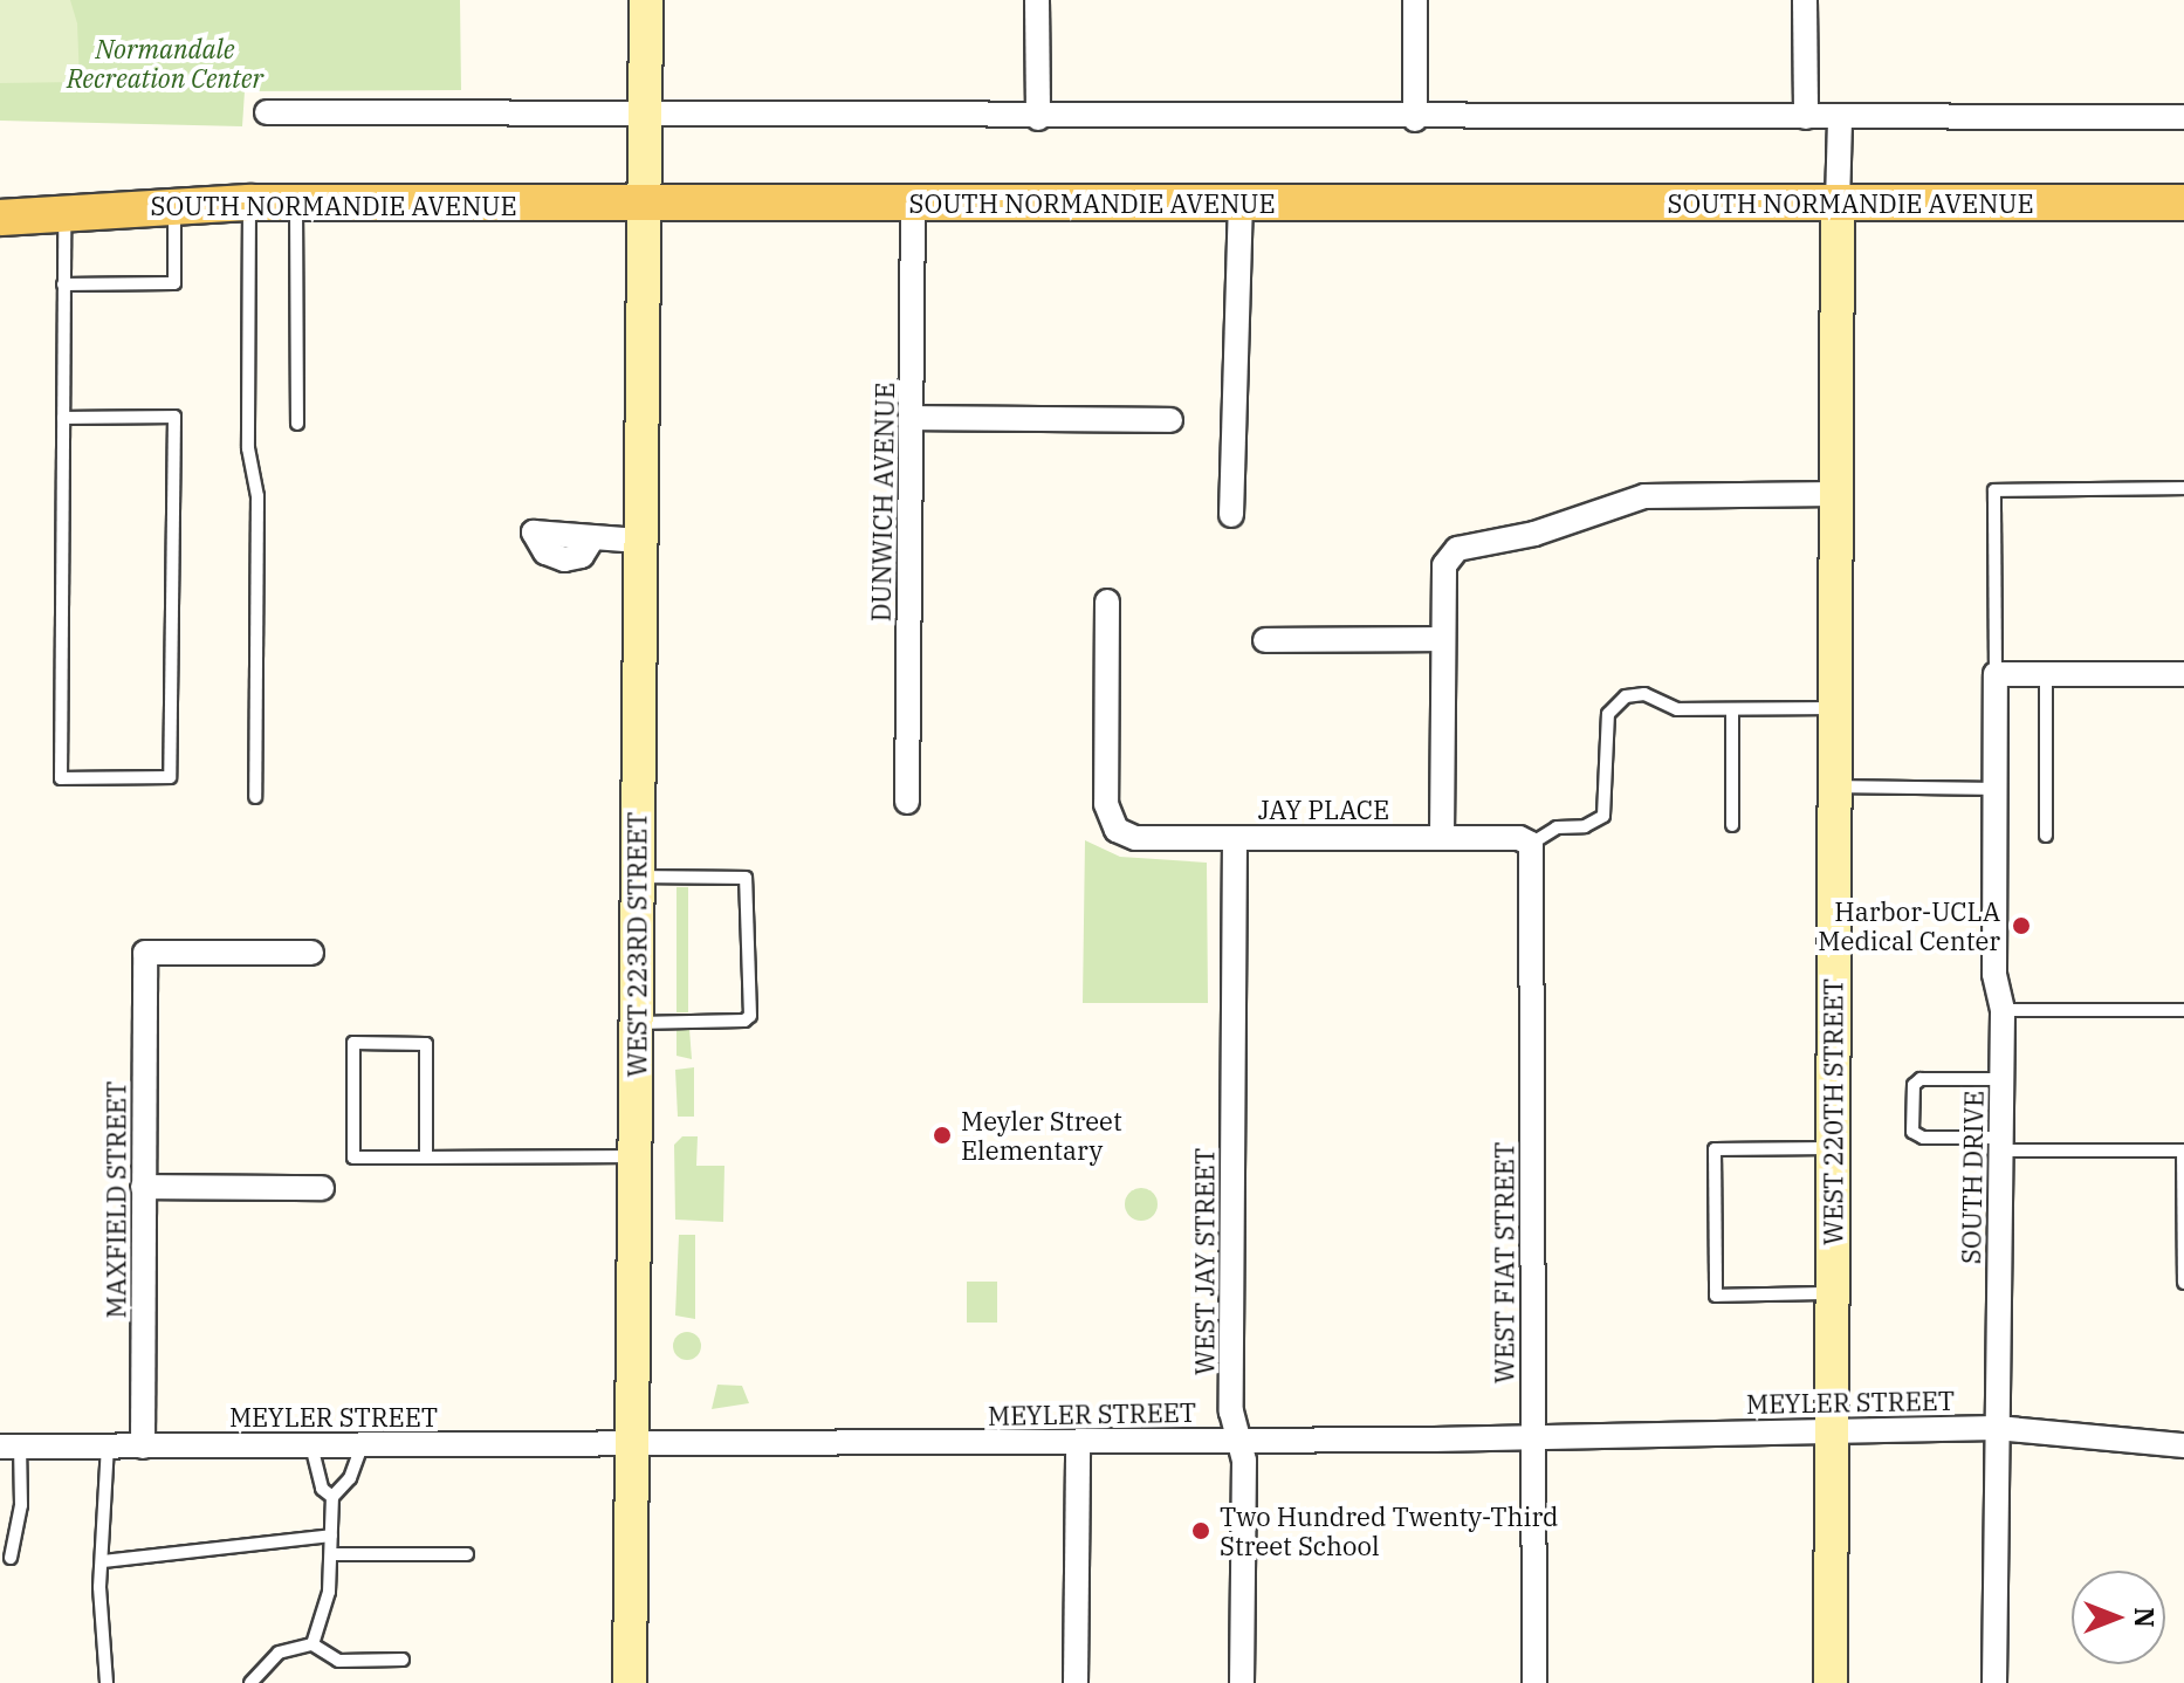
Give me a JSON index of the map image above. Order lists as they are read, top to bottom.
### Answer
{
  "streets": {
    "main road": ["SOUTH NORMANDIE AVENUE", "WEST 223RD STREET", "WEST 220TH STREET"],
    "street": [
      "DUNWICH AVENUE",
      "JAY PLACE",
      "SOUTH DRIVE",
      "MAXFIELD STREET",
      "WEST JAY STREET",
      "WEST FIAT STREET",
      "MEYLER STREET"
    ]
  },
  "crossings": [
    ["SOUTH NORMANDIE AVENUE", "DUNWICH AVENUE"],
    ["SOUTH NORMANDIE AVENUE", "WEST 223RD STREET"],
    ["SOUTH NORMANDIE AVENUE", "WEST 220TH STREET"],
    ["JAY PLACE", "WEST JAY STREET"],
    ["JAY PLACE", "WEST FIAT STREET"],
    ["WEST 223RD STREET", "MEYLER STREET"],
    ["WEST 220TH STREET", "MEYLER STREET"],
    ["SOUTH DRIVE", "MEYLER STREET"],
    ["MAXFIELD STREET", "MEYLER STREET"],
    ["WEST JAY STREET", "MEYLER STREET"],
    ["WEST FIAT STREET", "MEYLER STREET"]
  ],
  "parks": ["Normandale Recreation Center"],
  "places": ["Harbor-UCLA Medical Center", "Meyler Street Elementary", "Two Hundred Twenty-Third Street School"],
  "north": "right"
}
